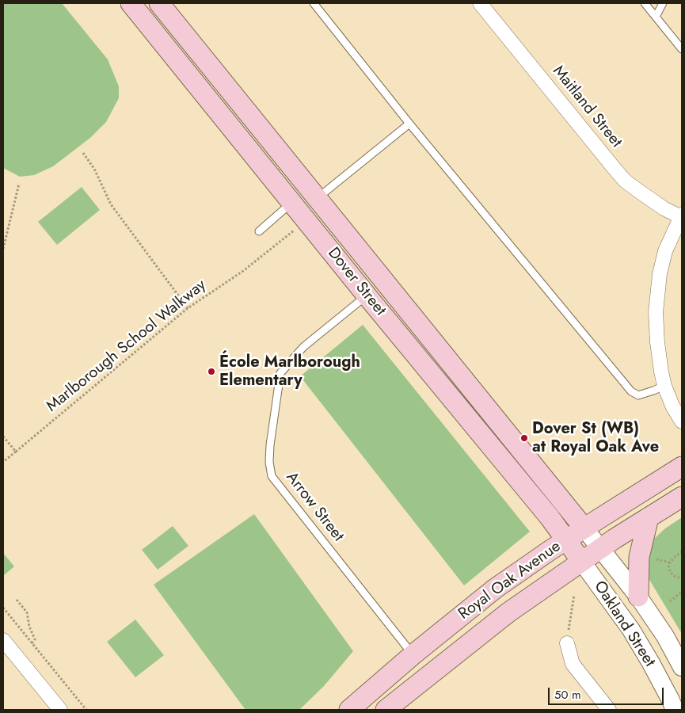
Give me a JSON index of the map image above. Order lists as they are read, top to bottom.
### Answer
{
  "streets": {
    "main road": ["Dover Street", "Royal Oak Avenue"],
    "street": ["Maitland Street", "Oakland Street"],
    "lane": ["Arrow Street"],
    "path": ["Marlborough School Walkway"]
  },
  "crossings": [
    ["Dover Street", "Arrow Street"],
    ["Dover Street", "Royal Oak Avenue"],
    ["Dover Street", "Oakland Street"],
    ["Arrow Street", "Royal Oak Avenue"],
    ["Royal Oak Avenue", "Oakland Street"]
  ],
  "places": ["École Marlborough Elementary", "Dover St (WB) at Royal Oak Ave"],
  "scale_bar": "50 m"
}
